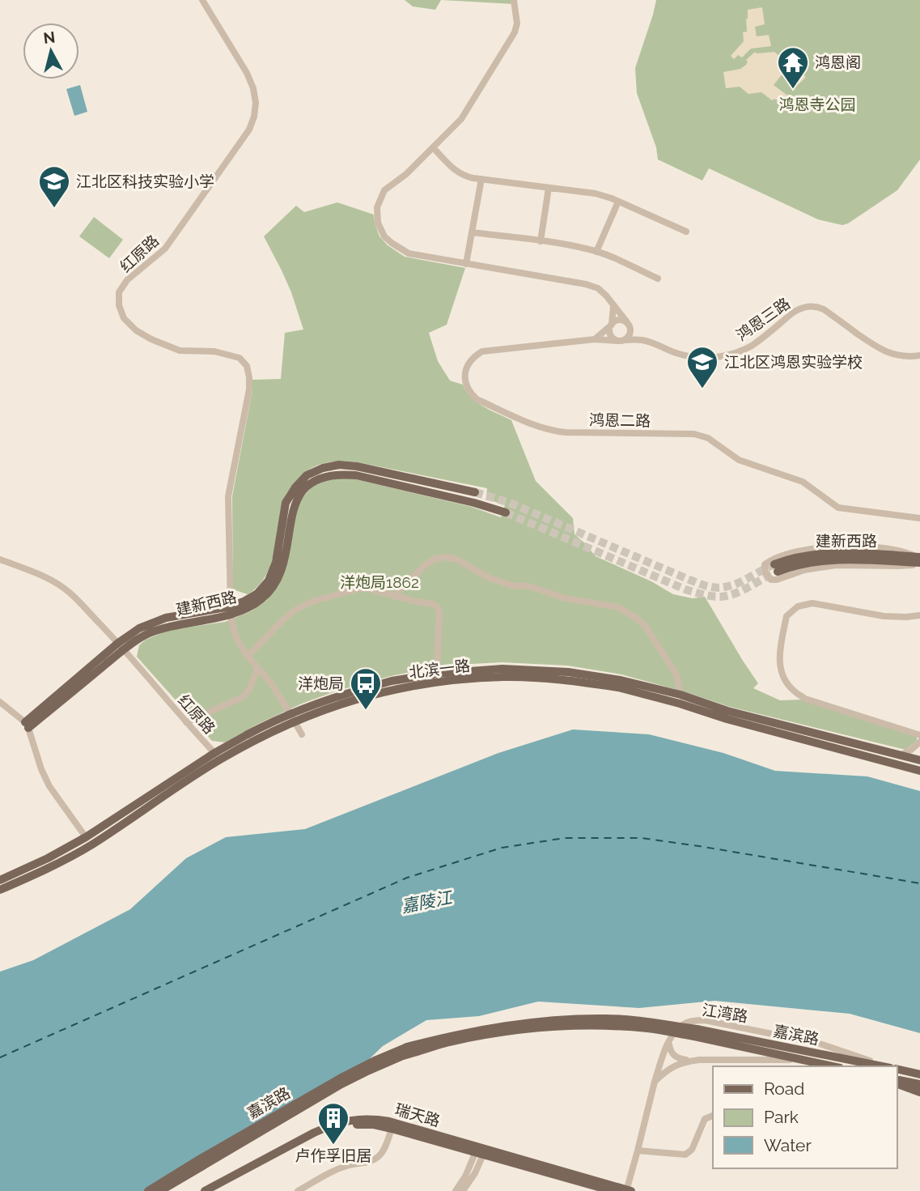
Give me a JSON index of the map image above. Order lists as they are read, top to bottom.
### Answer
{
  "streets": {
    "main road": [
      "建新西路",
      "北滨一路",
      "嘉滨路",
      "瑞天路"
    ],
    "street": [
      "红原路",
      "鸿恩三路",
      "鸿恩二路",
      "江湾路"
    ]
  },
  "crossings": [
    ["红原路", "建新西路"],
    ["红原路", "北滨一路"],
    ["江湾路", "瑞天路"]
  ],
  "water": ["嘉陵江"],
  "parks": ["鸿恩寺公园", "洋炮局1862"],
  "places": {
    "temple": ["鸿恩阁"],
    "school or university": ["江北区科技实验小学", "江北区鸿恩实验学校"],
    "bus stop": ["洋炮局"],
    "building": ["卢作孚旧居"]
  },
  "legend": ["Road", "Park", "Water"],
  "north": "top"
}
